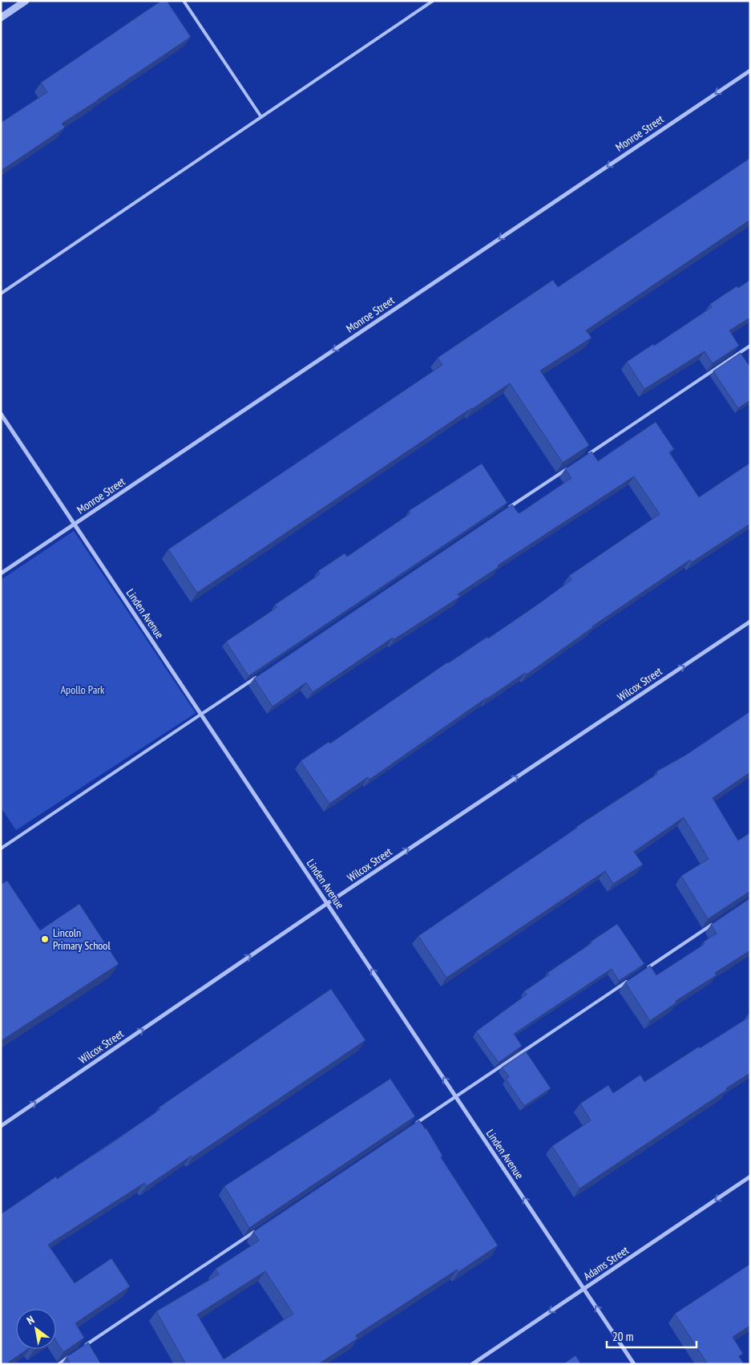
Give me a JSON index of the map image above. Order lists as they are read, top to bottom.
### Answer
{
  "streets": {
    "street": [
      "Monroe Street",
      "Linden Avenue",
      "Wilcox Street",
      "Adams Street"
    ]
  },
  "crossings": [
    ["Monroe Street", "Linden Avenue"],
    ["Linden Avenue", "Wilcox Street"],
    ["Linden Avenue", "Adams Street"]
  ],
  "one_way": [
    "Monroe Street",
    "Linden Avenue",
    "Wilcox Street",
    "Adams Street"
  ],
  "parks": ["Apollo Park"],
  "places": ["Lincoln Primary School"],
  "scale_bar": "20 m",
  "north": "top left"
}
